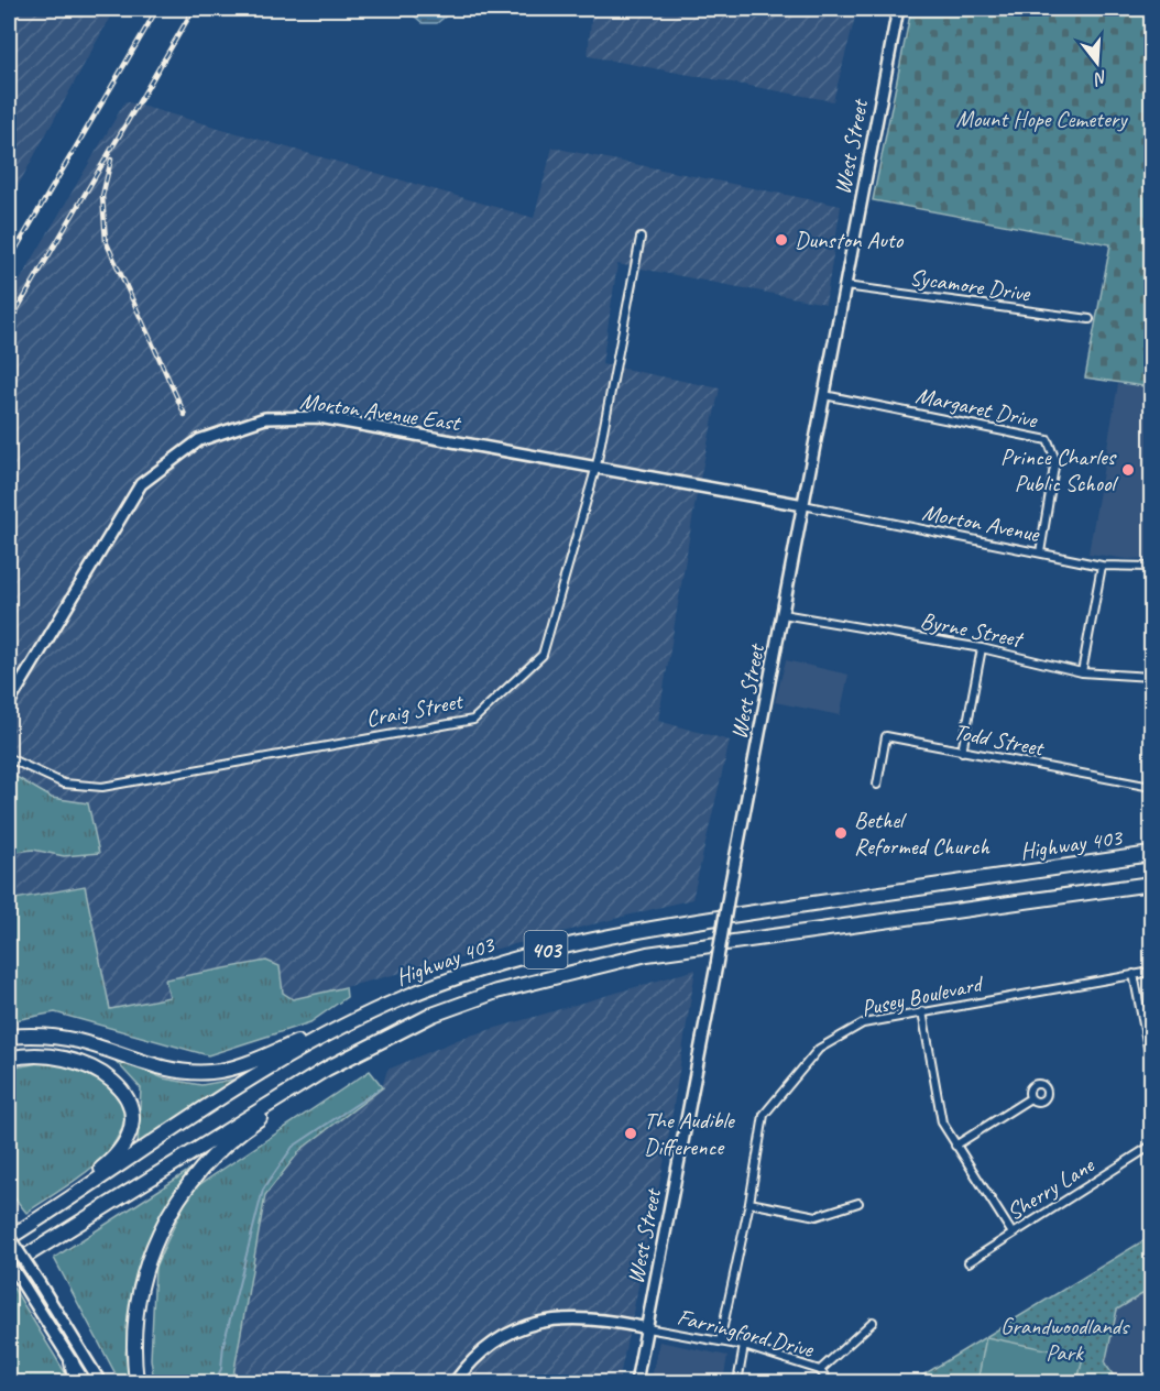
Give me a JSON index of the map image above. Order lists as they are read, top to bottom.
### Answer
{
  "streets": {
    "highway": ["Highway 403", "403"],
    "main road": ["West Street", "Morton Avenue East"],
    "street": [
      "Sycamore Drive",
      "Margaret Drive",
      "Morton Avenue",
      "Byrne Street",
      "Craig Street",
      "Todd Street",
      "Pusey Boulevard",
      "Sherry Lane",
      "Farringford Drive"
    ]
  },
  "crossings": [
    ["West Street", "Sycamore Drive"],
    ["West Street", "Margaret Drive"],
    ["West Street", "Morton Avenue East"],
    ["West Street", "Morton Avenue"],
    ["West Street", "Byrne Street"],
    ["West Street", "Farringford Drive"],
    ["Margaret Drive", "Morton Avenue"],
    ["Morton Avenue East", "Morton Avenue"],
    ["Morton Avenue East", "Craig Street"],
    ["Pusey Boulevard", "Farringford Drive"]
  ],
  "parks": ["Mount Hope Cemetery", "Grandwoodlands Park"],
  "places": [
    "Dunston Auto",
    "Prince Charles Public School",
    "Bethel Reformed Church",
    "The Audible Difference"
  ],
  "north": "bottom"
}
